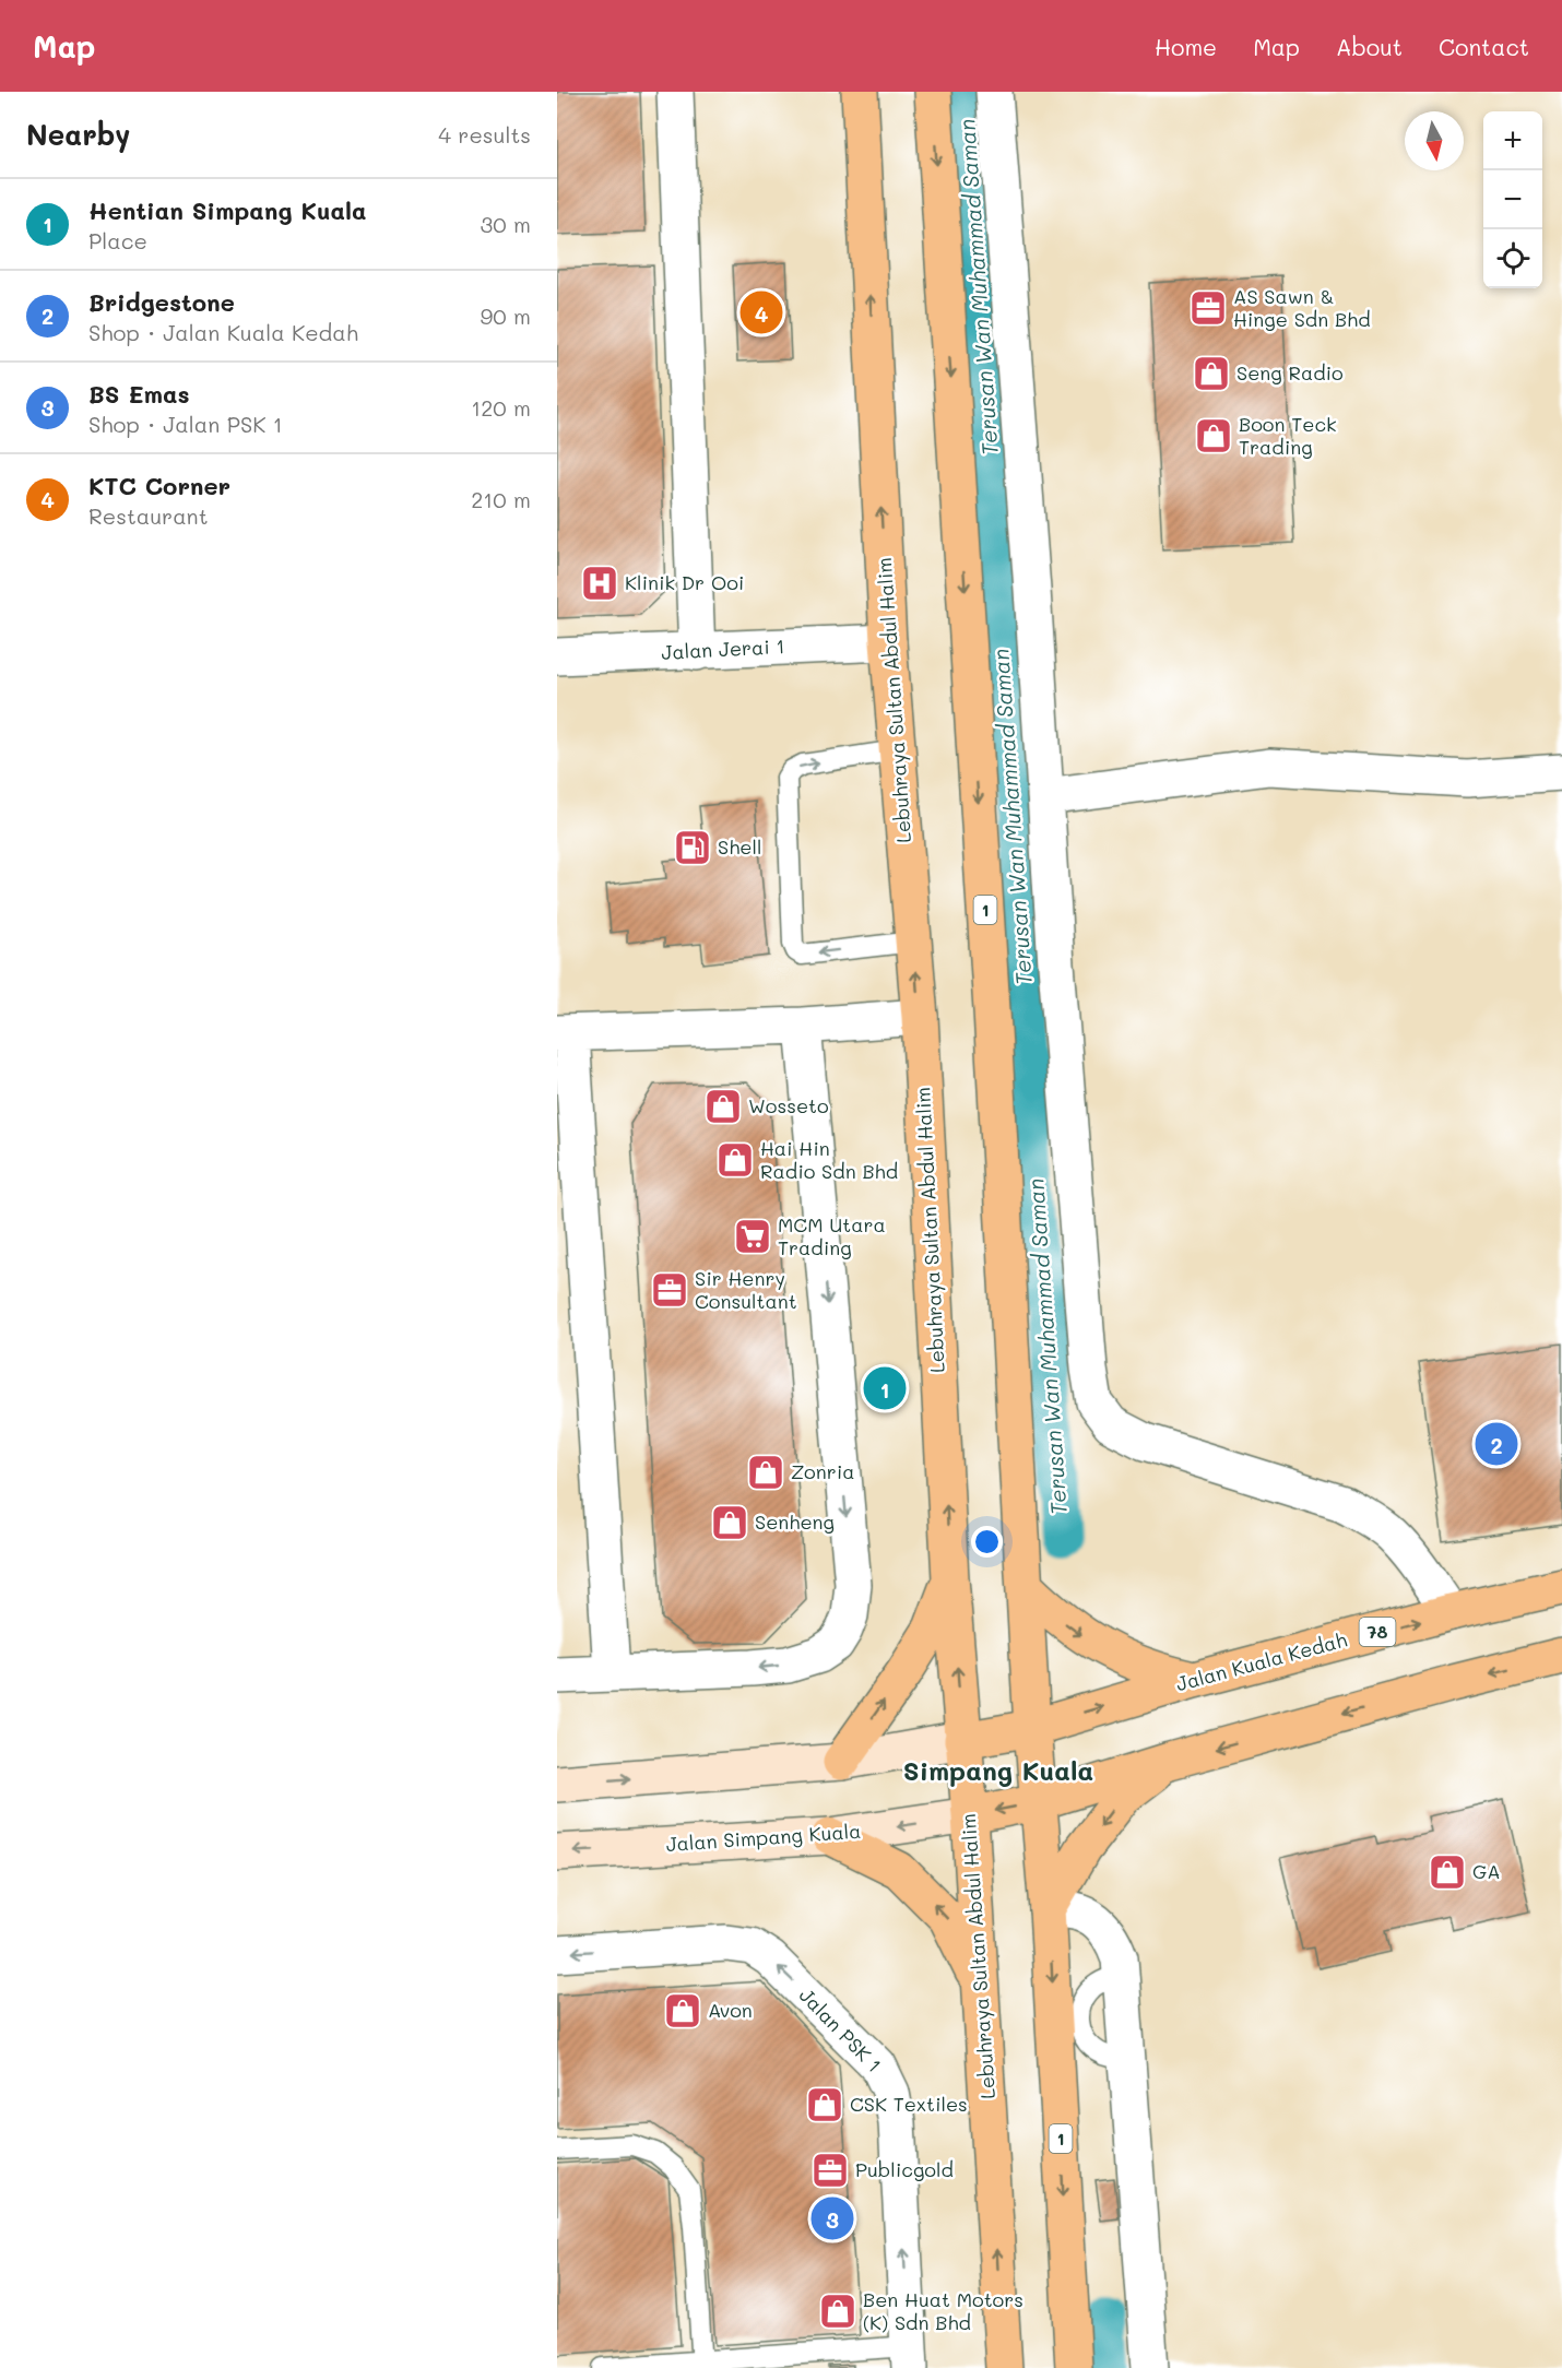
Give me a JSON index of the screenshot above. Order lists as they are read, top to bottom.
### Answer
{
  "streets": {
    "main road": [
      "Lebuhraya Sultan Abdul Halim",
      "1",
      "78",
      "Jalan Kuala Kedah",
      "Jalan Simpang Kuala"
    ],
    "street": ["Jalan Jerai 1", "Jalan PSK 1"]
  },
  "crossings": [
    ["Jalan Jerai 1", "Lebuhraya Sultan Abdul Halim"],
    ["Lebuhraya Sultan Abdul Halim", "Jalan Kuala Kedah"],
    ["Lebuhraya Sultan Abdul Halim", "Jalan Simpang Kuala"],
    ["1", "Jalan Kuala Kedah"]
  ],
  "one_way": ["Jalan PSK 1"],
  "districts": ["Simpang Kuala"],
  "water": ["Terusan Wan Muhammad Saman"],
  "places": {
    "office": ["AS Sawn & Hinge Sdn Bhd", "Sir Henry Consultant", "Publicgold"],
    "shop": [
      "Seng Radio",
      "Boon Teck Trading",
      "Wosseto",
      "Hai Hin Radio Sdn Bhd",
      "Zonria",
      "Senheng",
      "GA",
      "Avon",
      "CSK Textiles",
      "Ben Huat Motors (K) Sdn Bhd"
    ],
    "hospital": ["Klinik Dr Ooi"],
    "fuel station": ["Shell"],
    "supermarket": ["MCM Utara Trading"]
  },
  "north": "bottom",
  "page": {
    "header": "Map",
    "nav": [
      "Home",
      "Map",
      "About",
      "Contact"
    ],
    "heading": ["Nearby", "4 results"],
    "map_buttons": ["+", "−"],
    "list": [
      {
        "mark": "1",
        "name": "Hentian Simpang Kuala",
        "note": "Place",
        "value": "30 m"
      },
      {
        "mark": "2",
        "name": "Bridgestone",
        "note": "Shop · Jalan Kuala Kedah",
        "value": "90 m"
      },
      {
        "mark": "3",
        "name": "BS Emas",
        "note": "Shop · Jalan PSK 1",
        "value": "120 m"
      },
      {
        "mark": "4",
        "name": "KTC Corner",
        "note": "Restaurant",
        "value": "210 m"
      }
    ],
    "pins": [
      "4",
      "1",
      "2",
      "3"
    ]
  }
}
